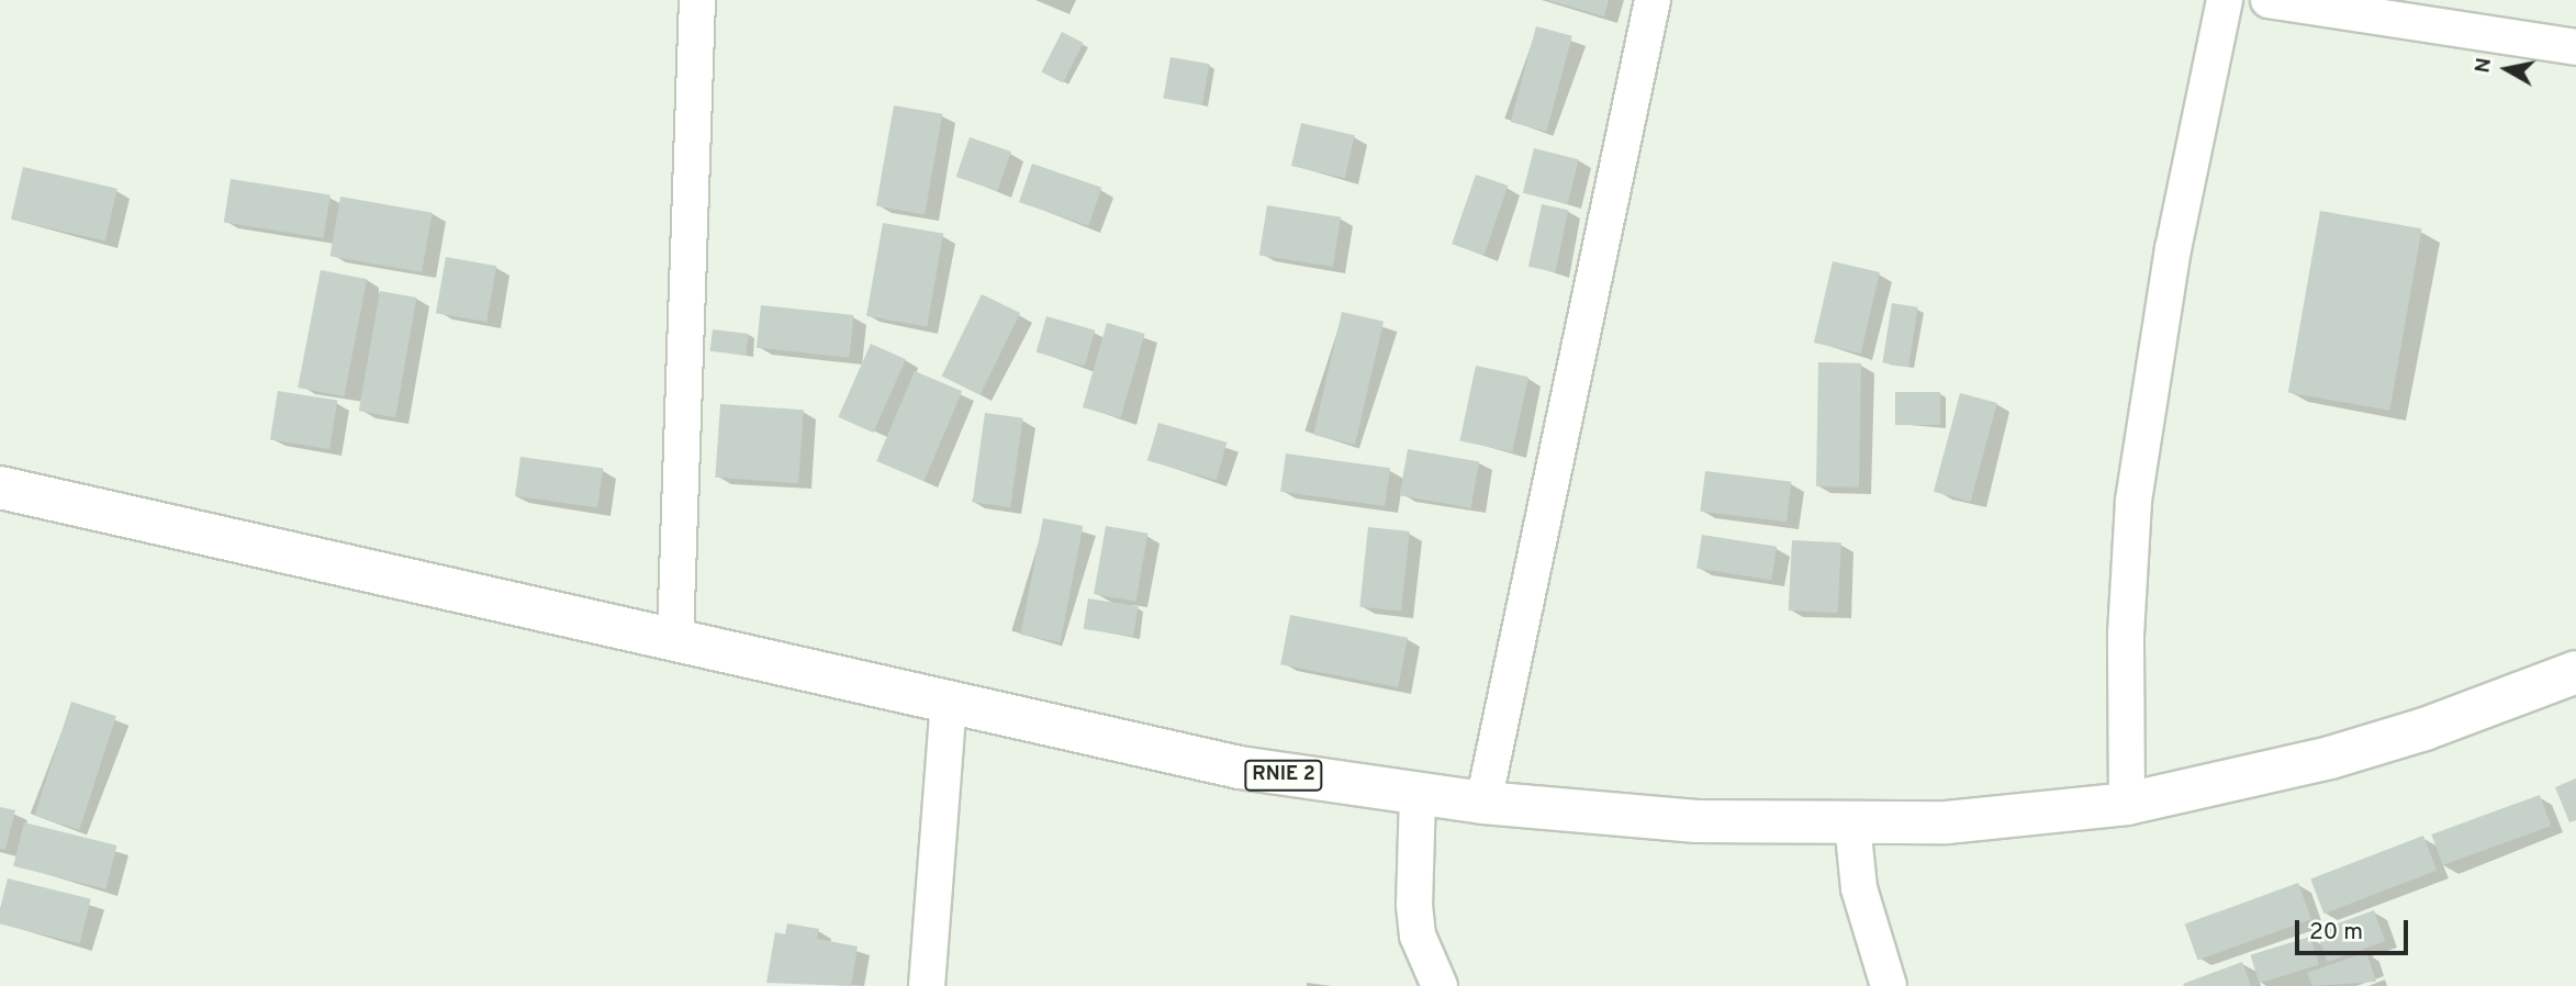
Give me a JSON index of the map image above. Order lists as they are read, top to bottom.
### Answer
{
  "streets": {
    "main road": ["RNIE 2"]
  },
  "scale_bar": "20 m",
  "north": "left"
}
